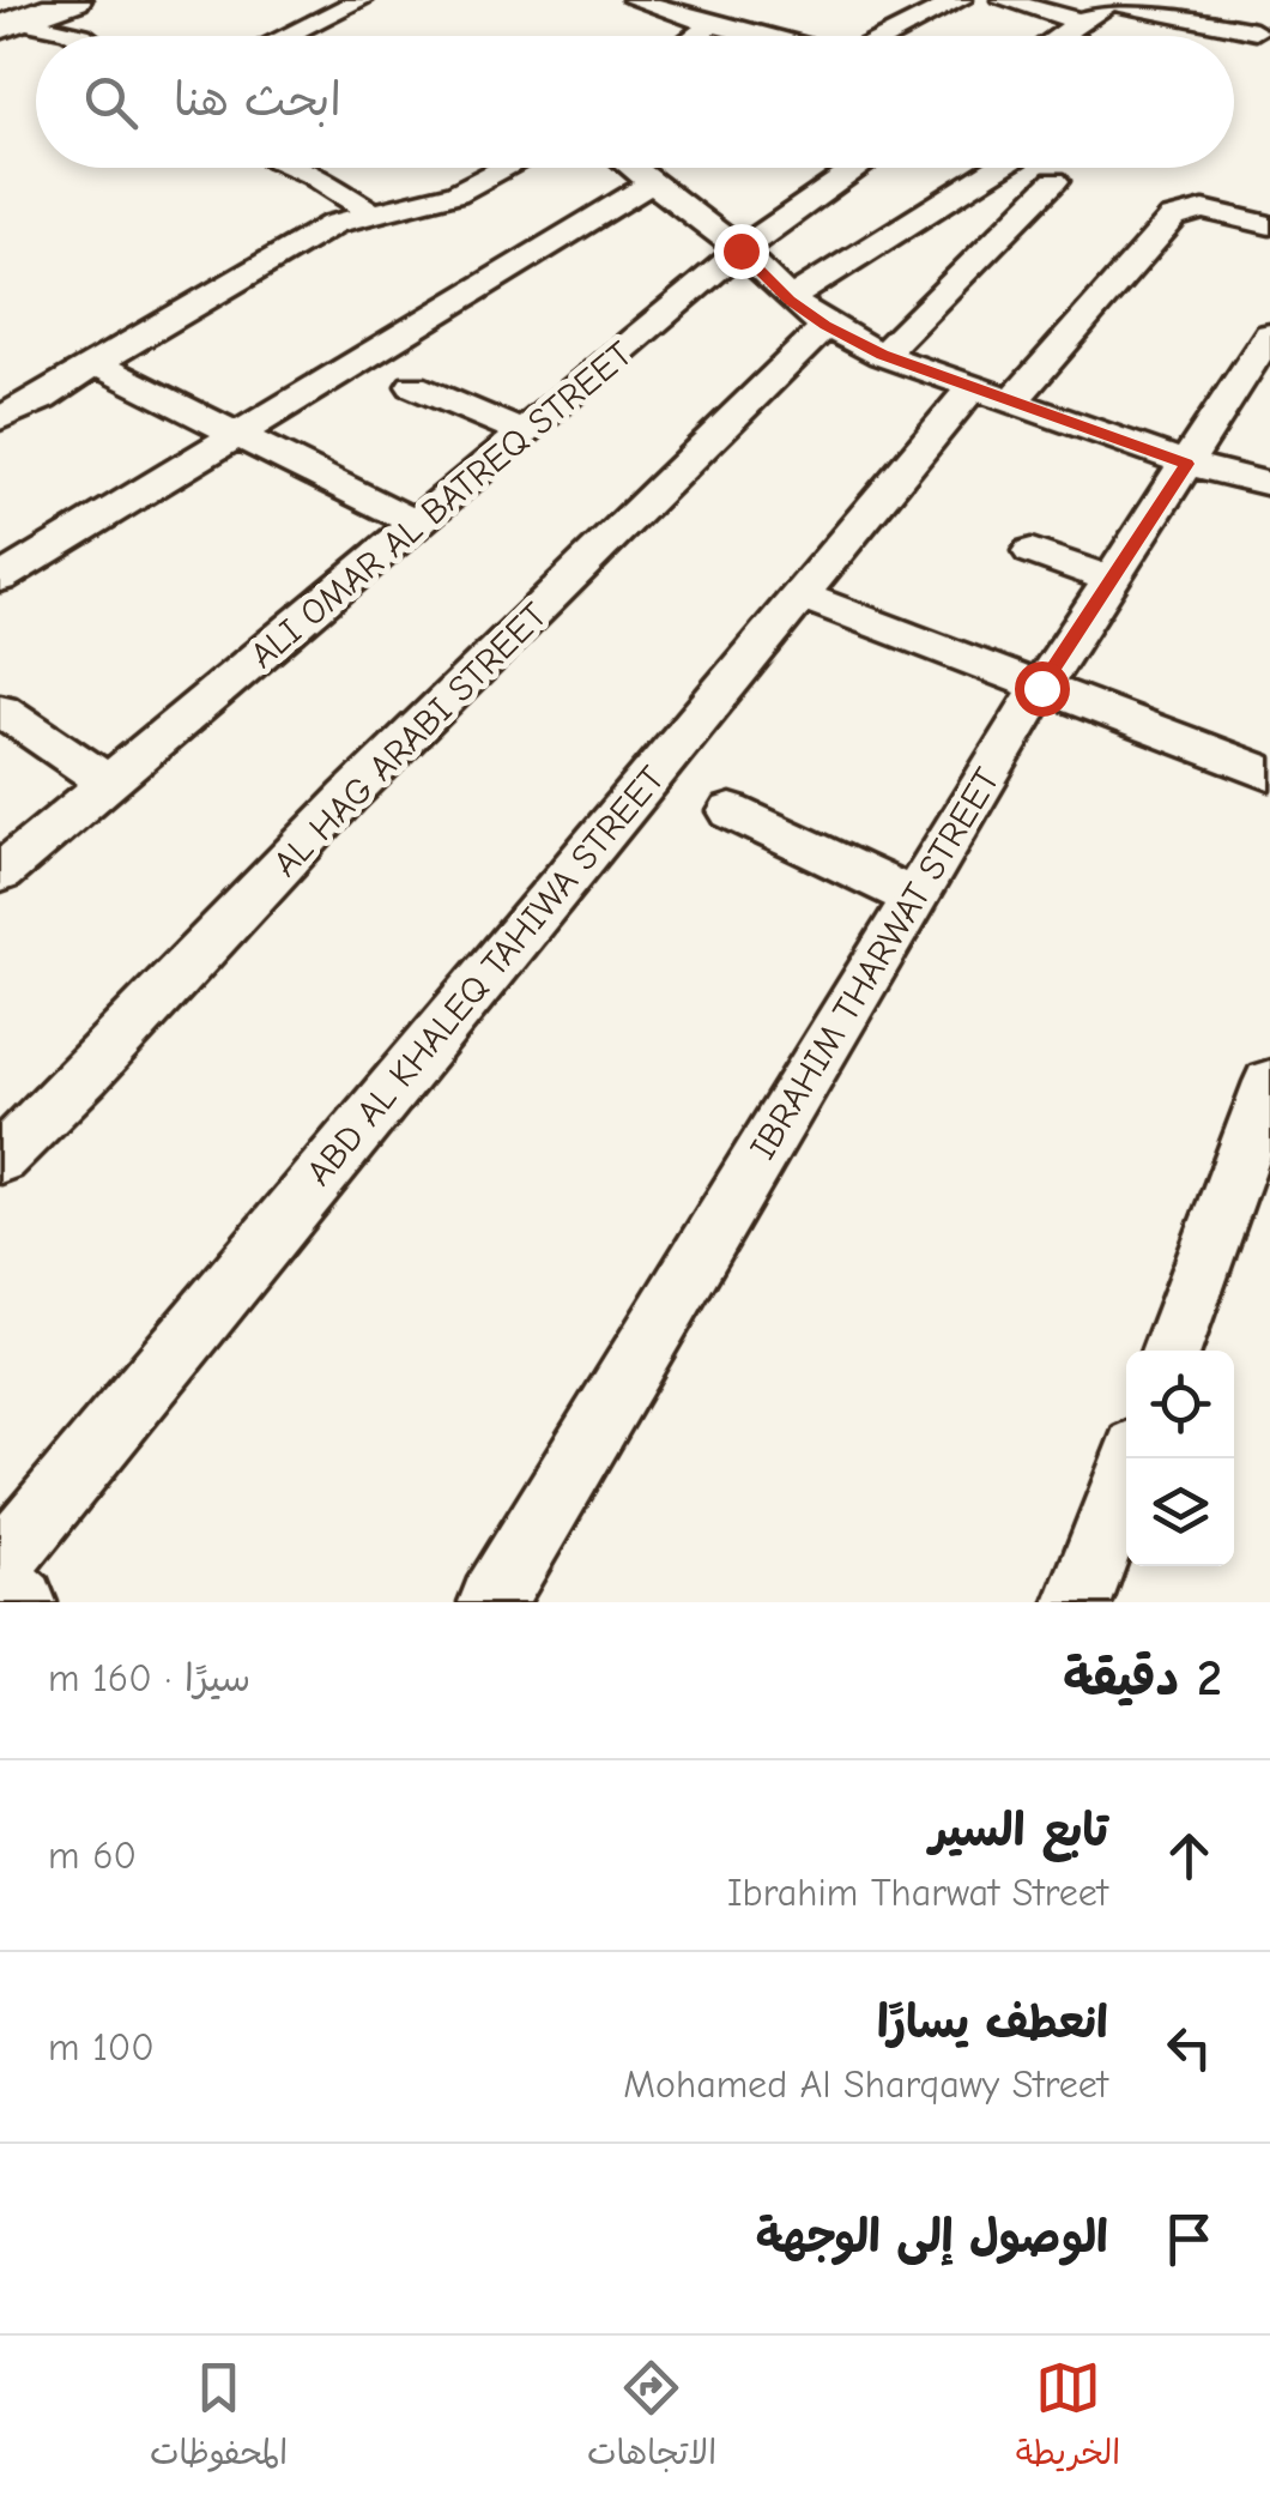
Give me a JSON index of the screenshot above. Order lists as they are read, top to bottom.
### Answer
{
  "streets": {
    "street": [
      "ALI OMAR AL BATREQ STREET",
      "AL HAG ARABI STREET",
      "IBRAHIM THARWAT STREET",
      "ABD AL KHALEQ TAHIWA STREET"
    ]
  },
  "page": {
    "search": "ابحث هنا",
    "heading": ["2 دقيقة", "سيرًا · 160 m"],
    "list": [
      ["تابع السير", "Ibrahim Tharwat Street", "60 m"],
      ["انعطف يسارًا", "Mohamed Al Sharqawy Street", "100 m"],
      "الوصول إلى الوجهة"
    ],
    "nav": ["الخريطة", "الاتجاهات", "المحفوظات"]
  }
}
